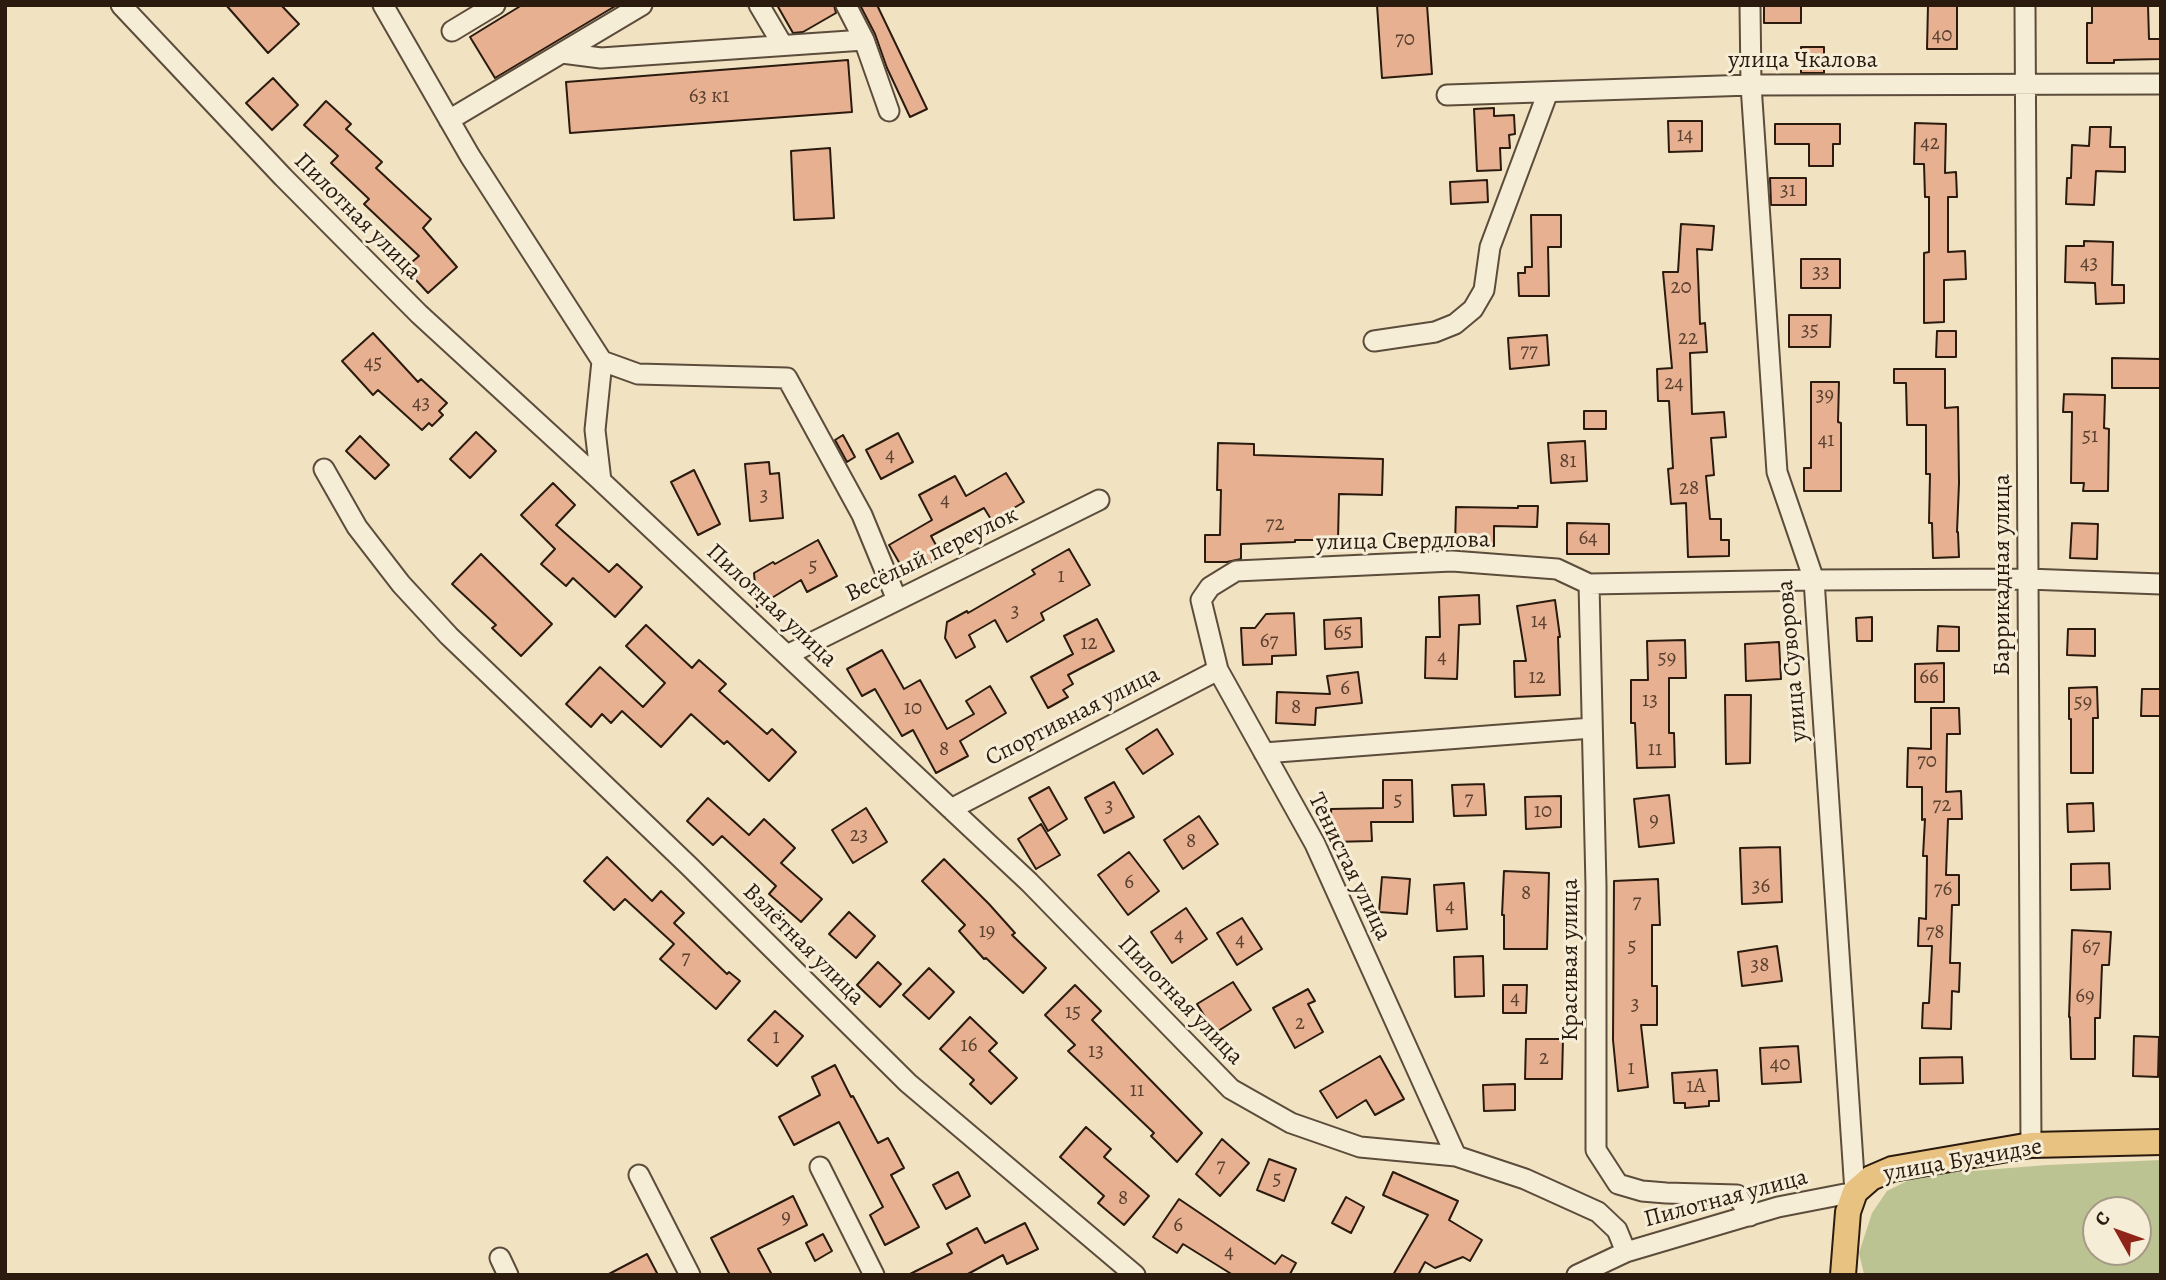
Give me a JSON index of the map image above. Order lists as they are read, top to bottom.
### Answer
{
  "streets": {
    "main road": ["улица Буачидзе"],
    "street": [
      "улица Чкалова",
      "Пилотная улица",
      "улица Свердлова",
      "Весёлый переулок",
      "Баррикадная улица",
      "улица Суворова",
      "Спортивная улица",
      "Тенистая улица",
      "Взлётная улица",
      "Красивая улица"
    ]
  },
  "crossings": [
    ["улица Чкалова", "Баррикадная улица"],
    ["улица Чкалова", "улица Суворова"],
    ["Пилотная улица", "Весёлый переулок"],
    ["Пилотная улица", "улица Суворова"],
    ["Пилотная улица", "Спортивная улица"],
    ["Пилотная улица", "Тенистая улица"],
    ["Пилотная улица", "Красивая улица"],
    ["Пилотная улица", "улица Буачидзе"],
    ["улица Свердлова", "Баррикадная улица"],
    ["улица Свердлова", "улица Суворова"],
    ["улица Свердлова", "Тенистая улица"],
    ["улица Свердлова", "Красивая улица"],
    ["Баррикадная улица", "улица Буачидзе"],
    ["улица Суворова", "улица Буачидзе"],
    ["Спортивная улица", "Тенистая улица"]
  ],
  "house_numbers": [
    "40",
    "70",
    "63 к1",
    "14",
    "42",
    "31",
    "43",
    "33",
    "20",
    "35",
    "22",
    "77",
    "45",
    "24",
    "39",
    "43",
    "51",
    "41",
    "4",
    "81",
    "28",
    "3",
    "4",
    "72",
    "64",
    "5",
    "1",
    "3",
    "14",
    "65",
    "67",
    "12",
    "4",
    "59",
    "12",
    "66",
    "6",
    "13",
    "59",
    "8",
    "10",
    "8",
    "11",
    "70",
    "7",
    "5",
    "72",
    "3",
    "10",
    "9",
    "23",
    "8",
    "6",
    "36",
    "76",
    "8",
    "7",
    "4",
    "19",
    "78",
    "4",
    "4",
    "5",
    "67",
    "7",
    "38",
    "69",
    "4",
    "3",
    "15",
    "2",
    "1",
    "16",
    "13",
    "2",
    "40",
    "1",
    "1А",
    "11",
    "7",
    "5",
    "8",
    "9",
    "6",
    "4"
  ],
  "north": "top left"
}
